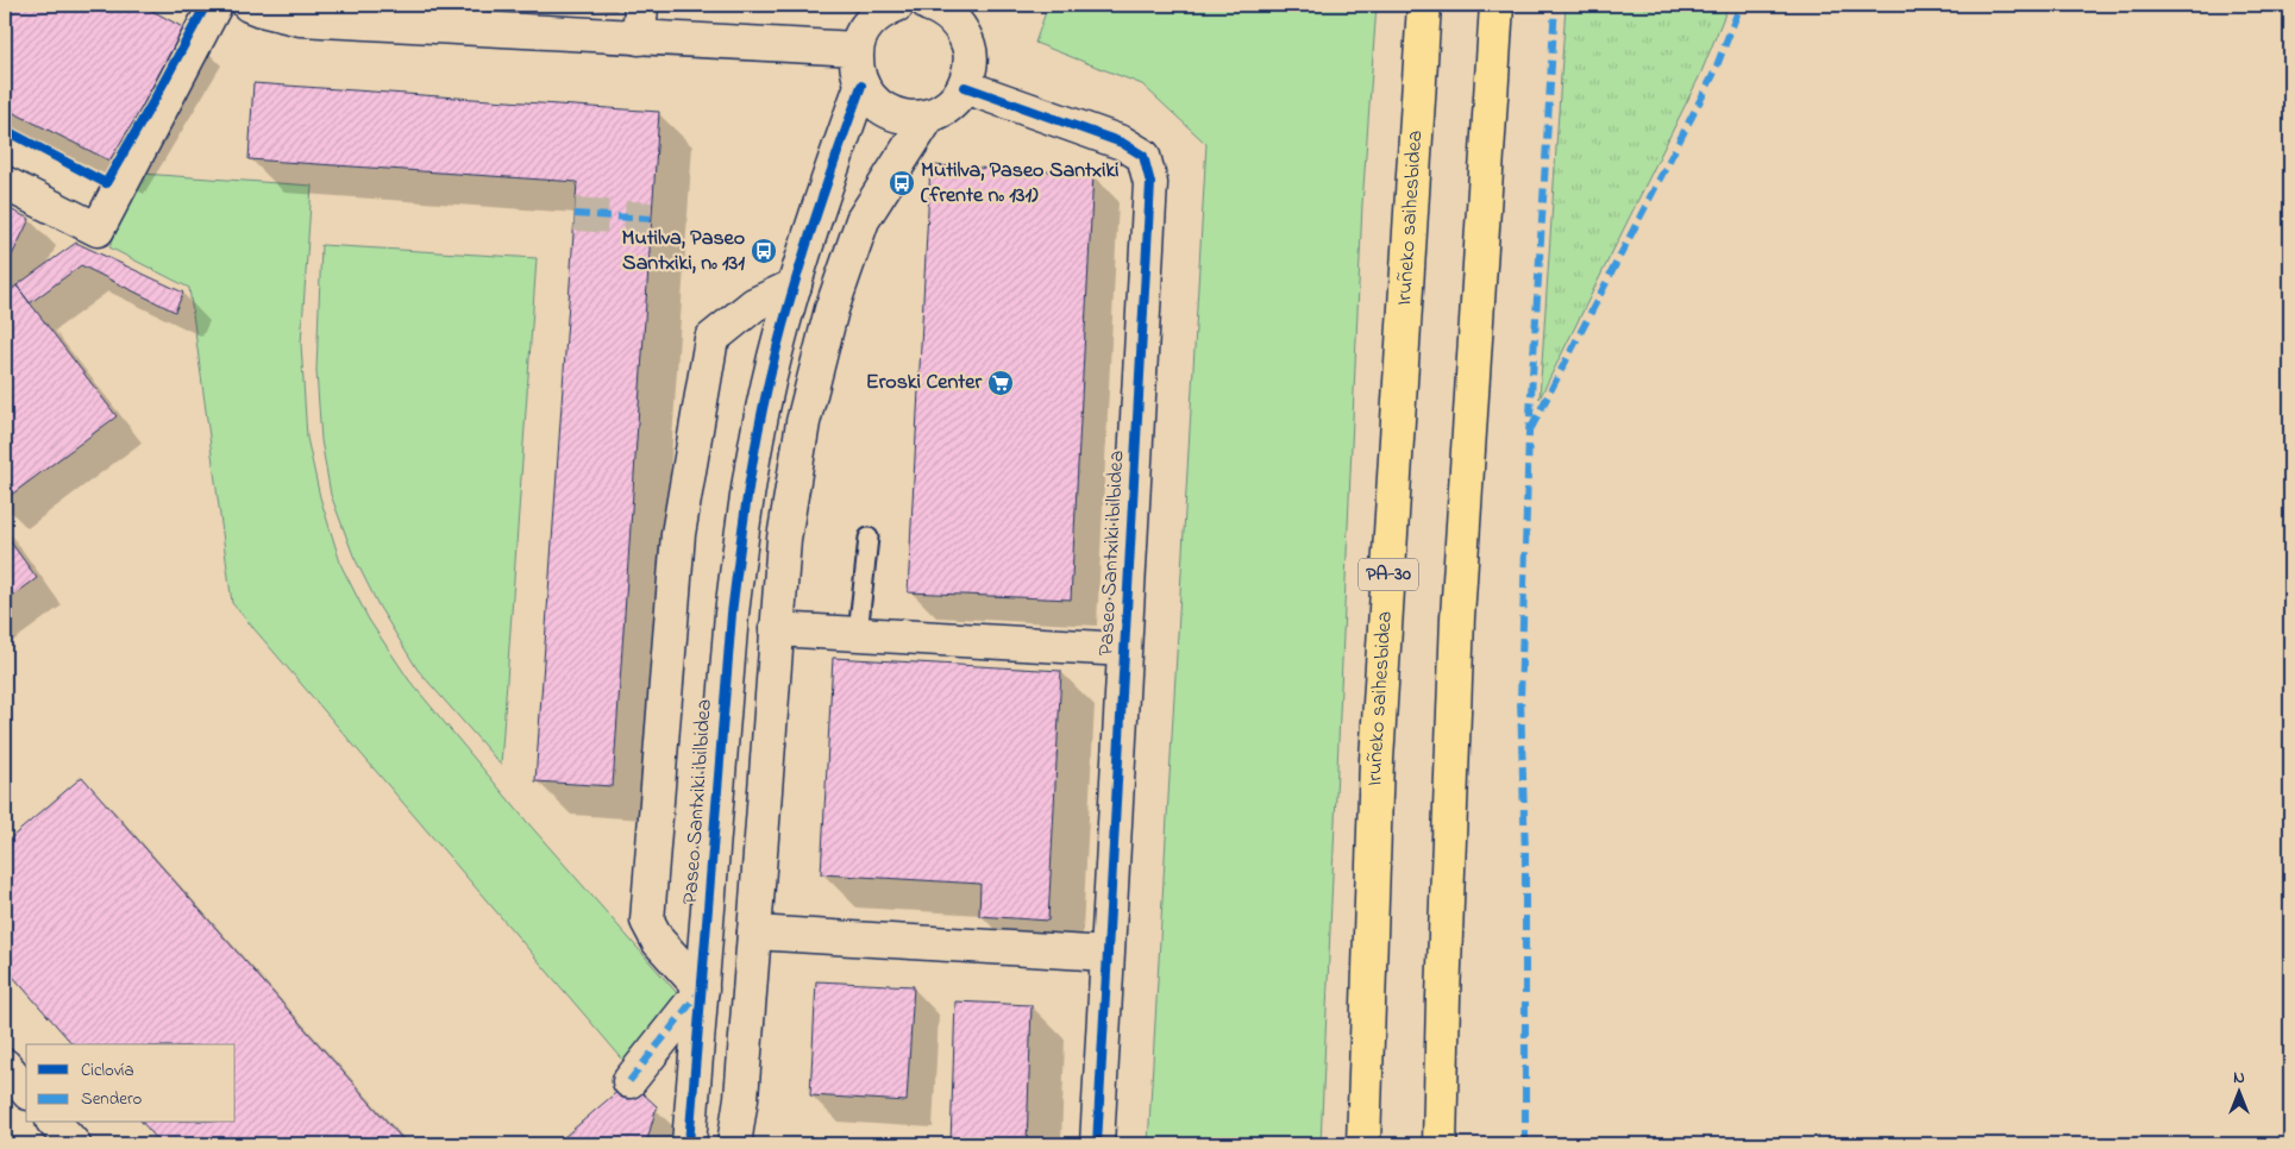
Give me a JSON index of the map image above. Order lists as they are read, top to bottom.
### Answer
{
  "streets": {
    "highway": ["Iruñeko saihesbidea", "PA-30"],
    "street": ["Paseo Santxiki ibilbidea"]
  },
  "places": {
    "bus stop": ["Mutilva, Paseo Santxiki (frente nº 131)", "Mutilva, Paseo Santxiki, nº 131"],
    "supermarket": ["Eroski Center"]
  },
  "legend": ["Ciclovía", "Sendero"],
  "north": "top"
}
